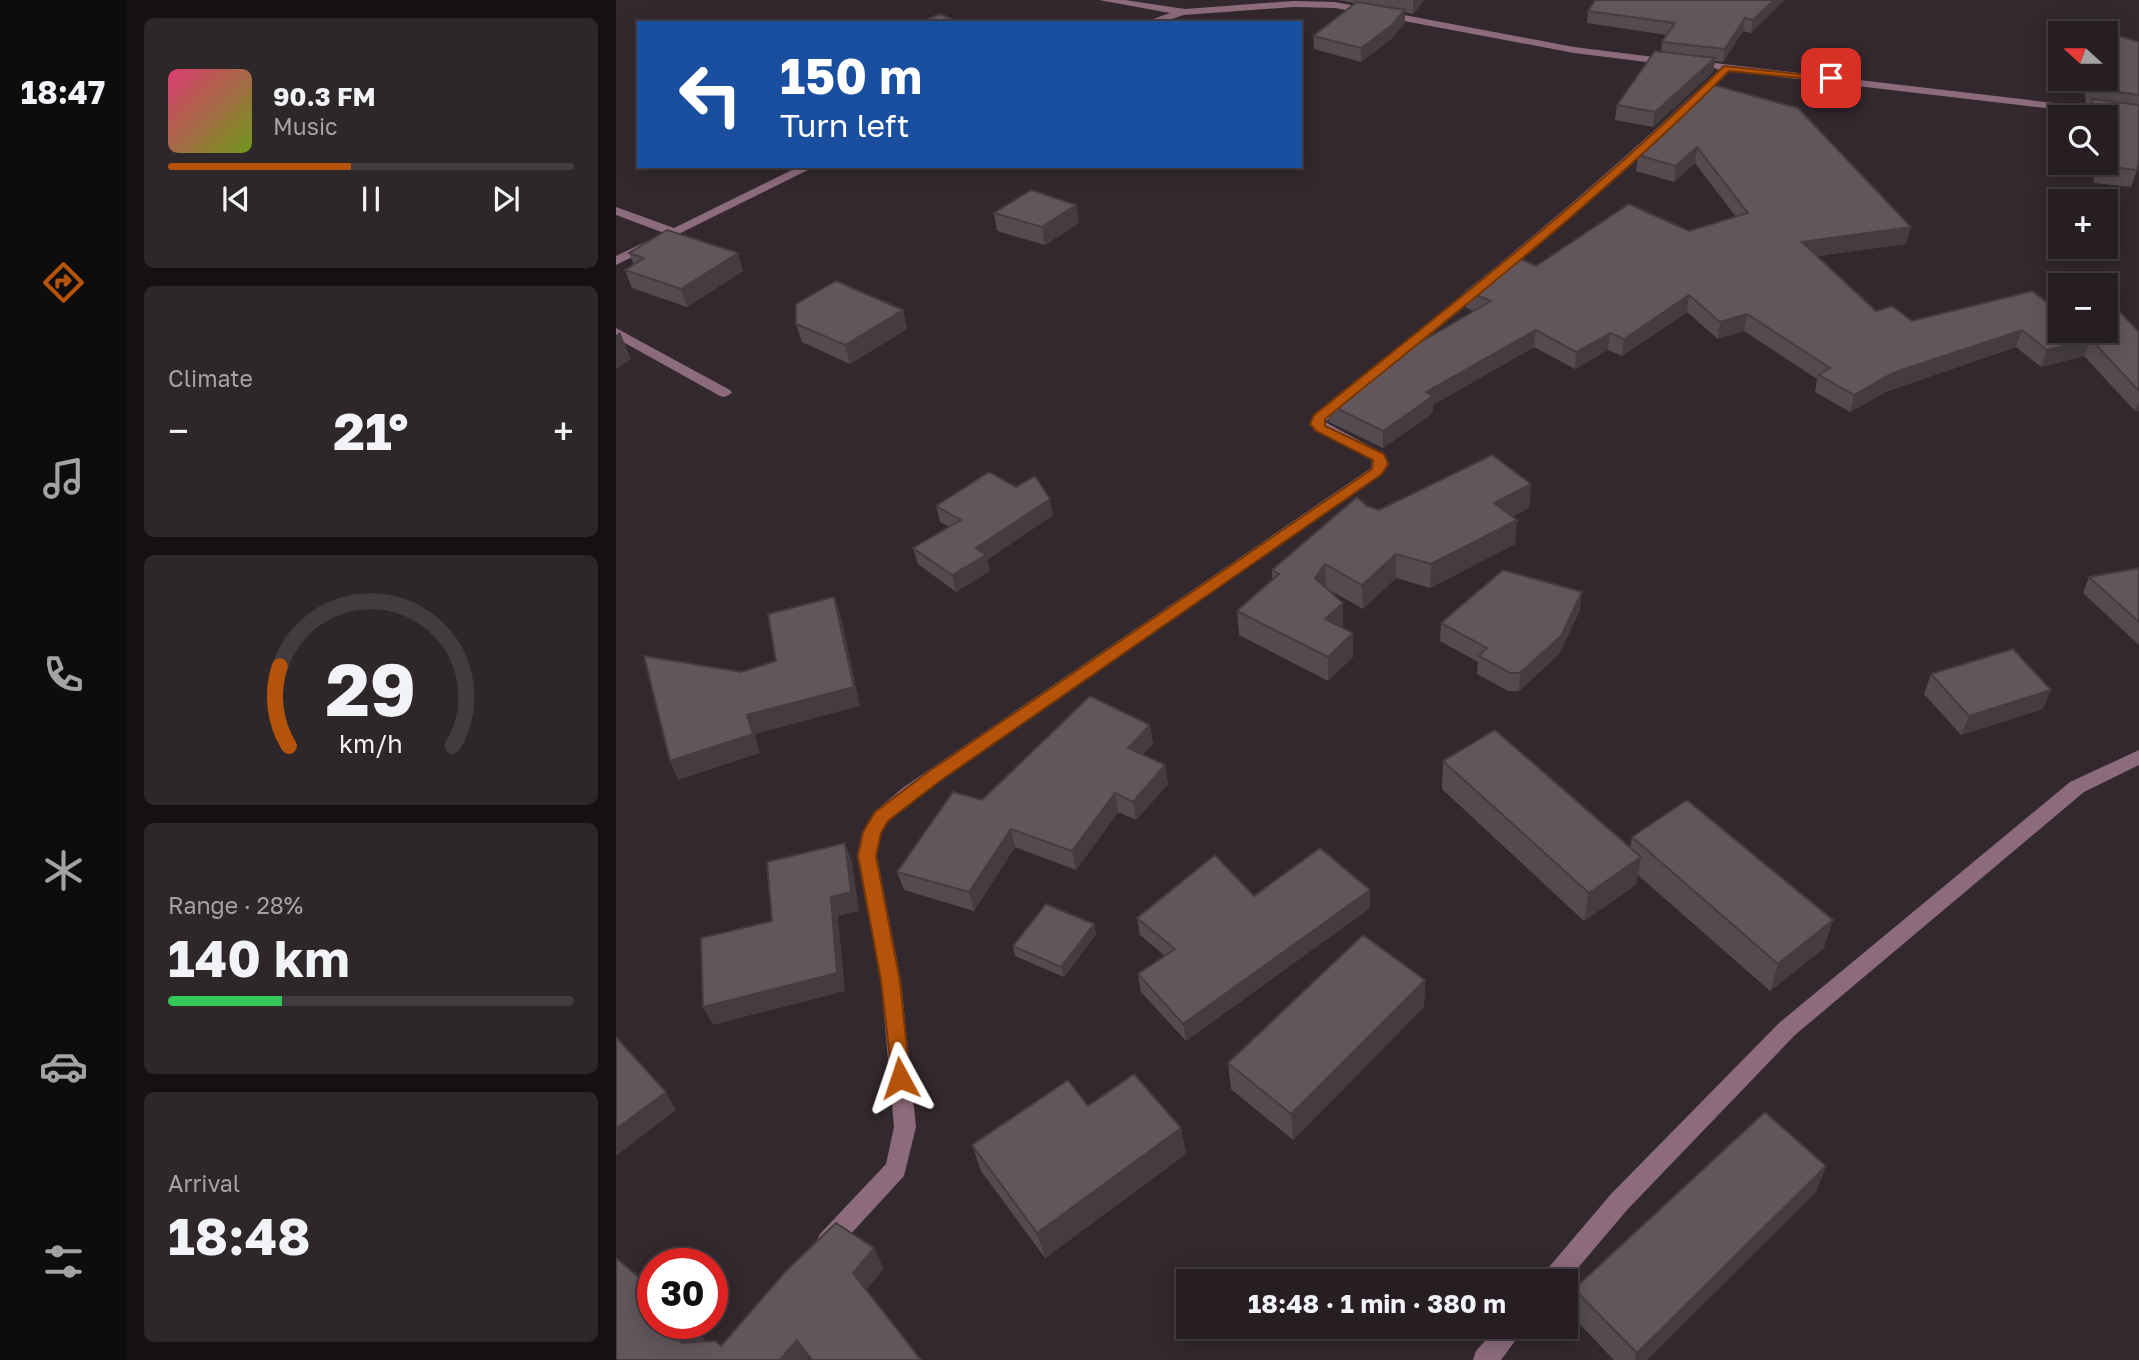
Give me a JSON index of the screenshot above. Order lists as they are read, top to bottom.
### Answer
{
  "north": "left",
  "page": {
    "tabs": "18:47",
    "map_buttons": ["+", "−"],
    "turn": ["150 m", "Turn left"],
    "song": ["90.3 FM", "Music"],
    "tile": [
      "Climate",
      ["Range · 28%", "140 km"],
      ["Arrival", "18:48"]
    ],
    "heat": ["−", "21°", "+"],
    "limit": "30",
    "trip": "18:48 · 1 min · 380 m",
    "gauge": ["29", "km/h"]
  }
}
